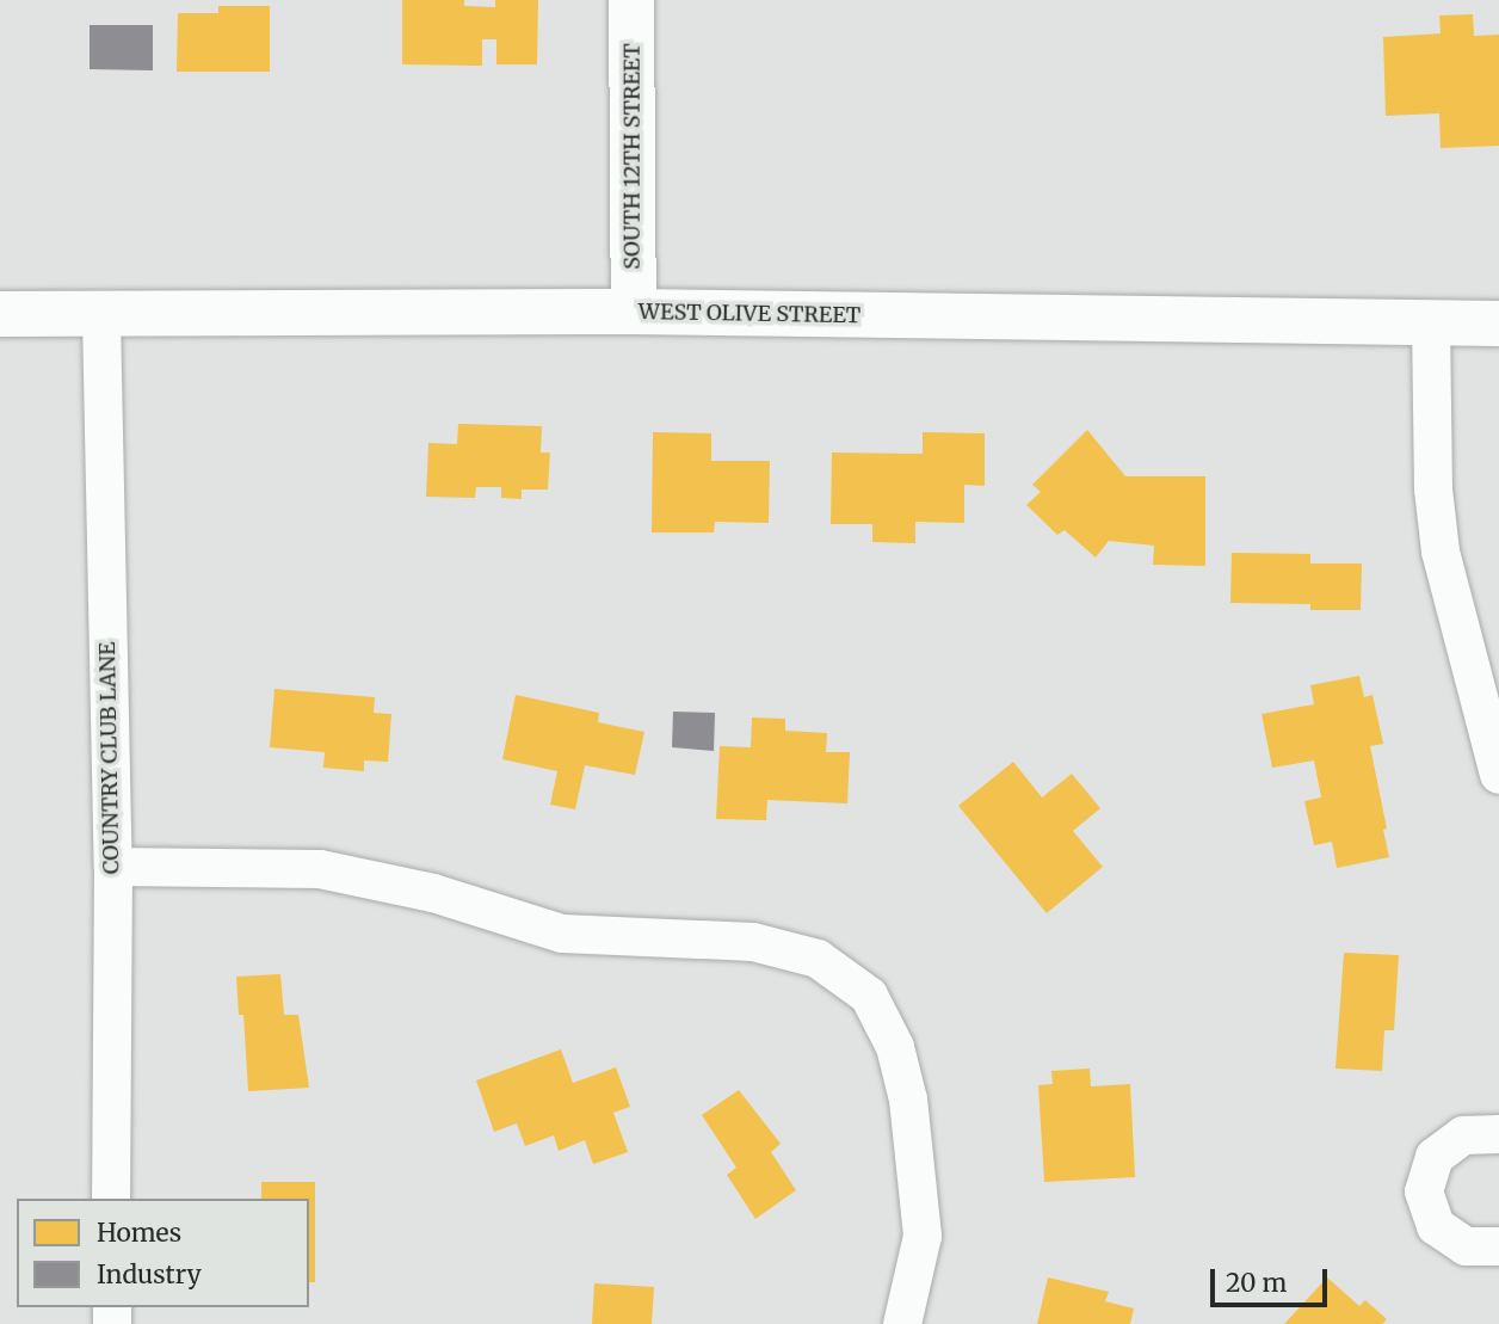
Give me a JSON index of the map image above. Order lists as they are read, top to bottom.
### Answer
{
  "streets": {
    "street": ["SOUTH 12TH STREET", "WEST OLIVE STREET", "COUNTRY CLUB LANE"]
  },
  "crossings": [
    ["SOUTH 12TH STREET", "WEST OLIVE STREET"],
    ["WEST OLIVE STREET", "COUNTRY CLUB LANE"]
  ],
  "legend": ["Homes", "Industry"],
  "scale_bar": "20 m"
}
